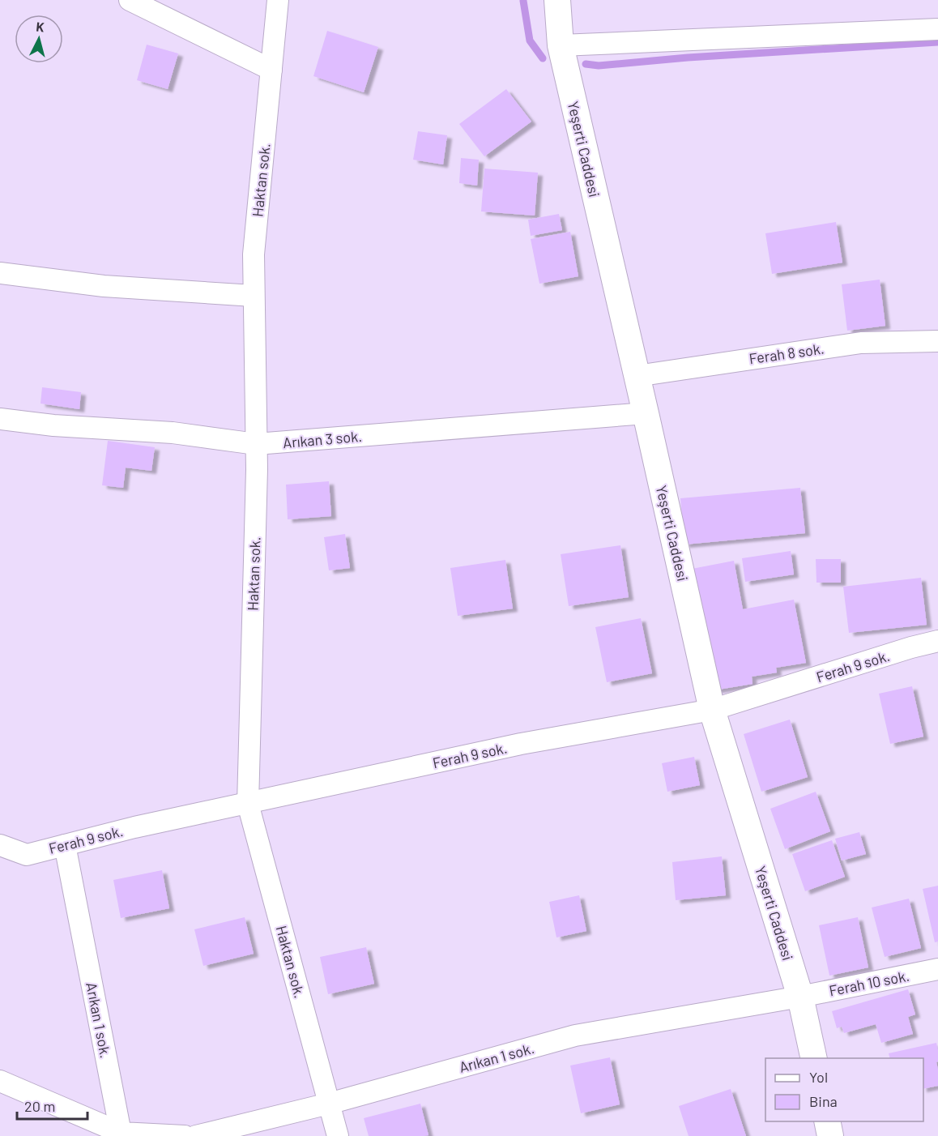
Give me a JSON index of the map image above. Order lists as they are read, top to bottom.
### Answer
{
  "streets": {
    "street": [
      "Yeşerti Caddesi",
      "Haktan sok.",
      "Ferah 8 sok.",
      "Arıkan 3 sok.",
      "Ferah 9 sok.",
      "Ferah 10 sok.",
      "Arıkan 1 sok."
    ]
  },
  "crossings": [
    ["Yeşerti Caddesi", "Ferah 8 sok."],
    ["Yeşerti Caddesi", "Arıkan 3 sok."],
    ["Yeşerti Caddesi", "Ferah 9 sok."],
    ["Yeşerti Caddesi", "Ferah 10 sok."],
    ["Yeşerti Caddesi", "Arıkan 1 sok."],
    ["Haktan sok.", "Arıkan 3 sok."],
    ["Haktan sok.", "Ferah 9 sok."],
    ["Haktan sok.", "Arıkan 1 sok."],
    ["Ferah 9 sok.", "Arıkan 1 sok."],
    ["Ferah 10 sok.", "Arıkan 1 sok."]
  ],
  "legend": ["Yol", "Bina"],
  "scale_bar": "20 m",
  "north": "top"
}
